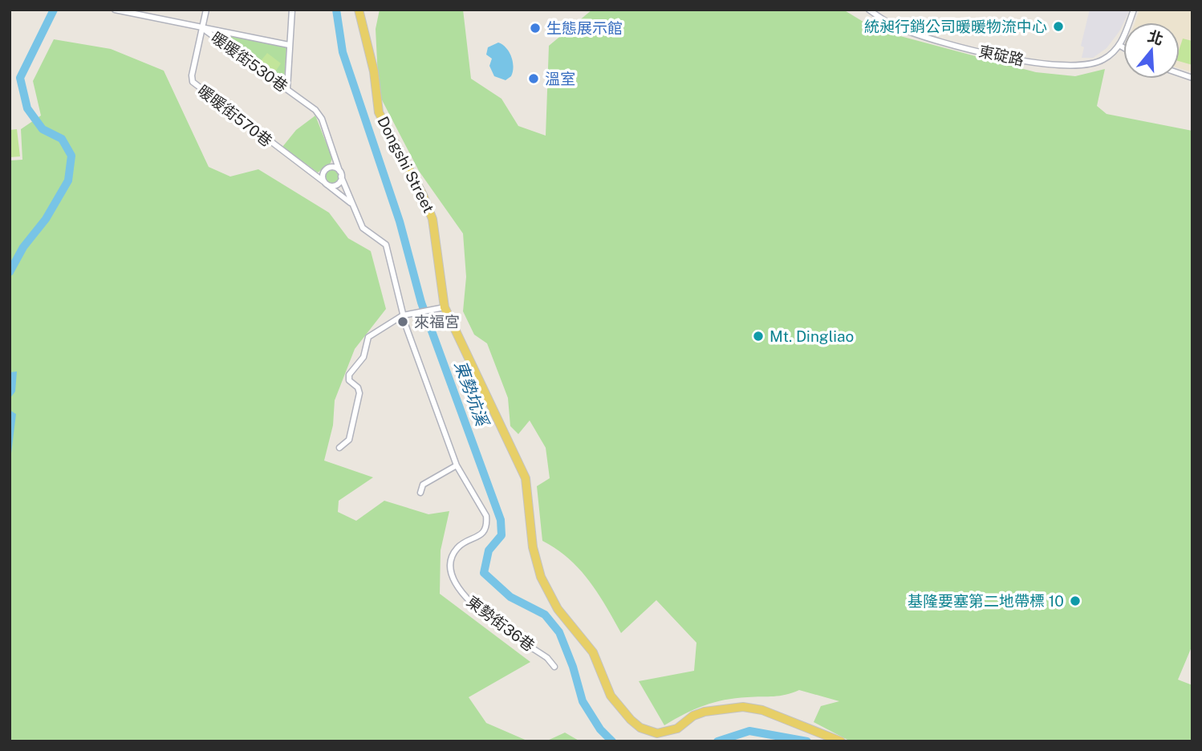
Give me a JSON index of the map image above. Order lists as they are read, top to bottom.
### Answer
{
  "streets": {
    "main road": ["Dongshi Street"],
    "street": [
      "東碇路",
      "暖暖街530巷",
      "暖暖街570巷",
      "東勢街36巷"
    ]
  },
  "crossings": [
    ["暖暖街530巷", "暖暖街570巷"]
  ],
  "water": ["東勢坑溪"],
  "places": [
    "統昶行銷公司暖暖物流中心",
    "生態展示館",
    "溫室",
    "來福宮",
    "Mt. Dingliao",
    "基隆要塞第二地帶標 10"
  ],
  "north": "top"
}
